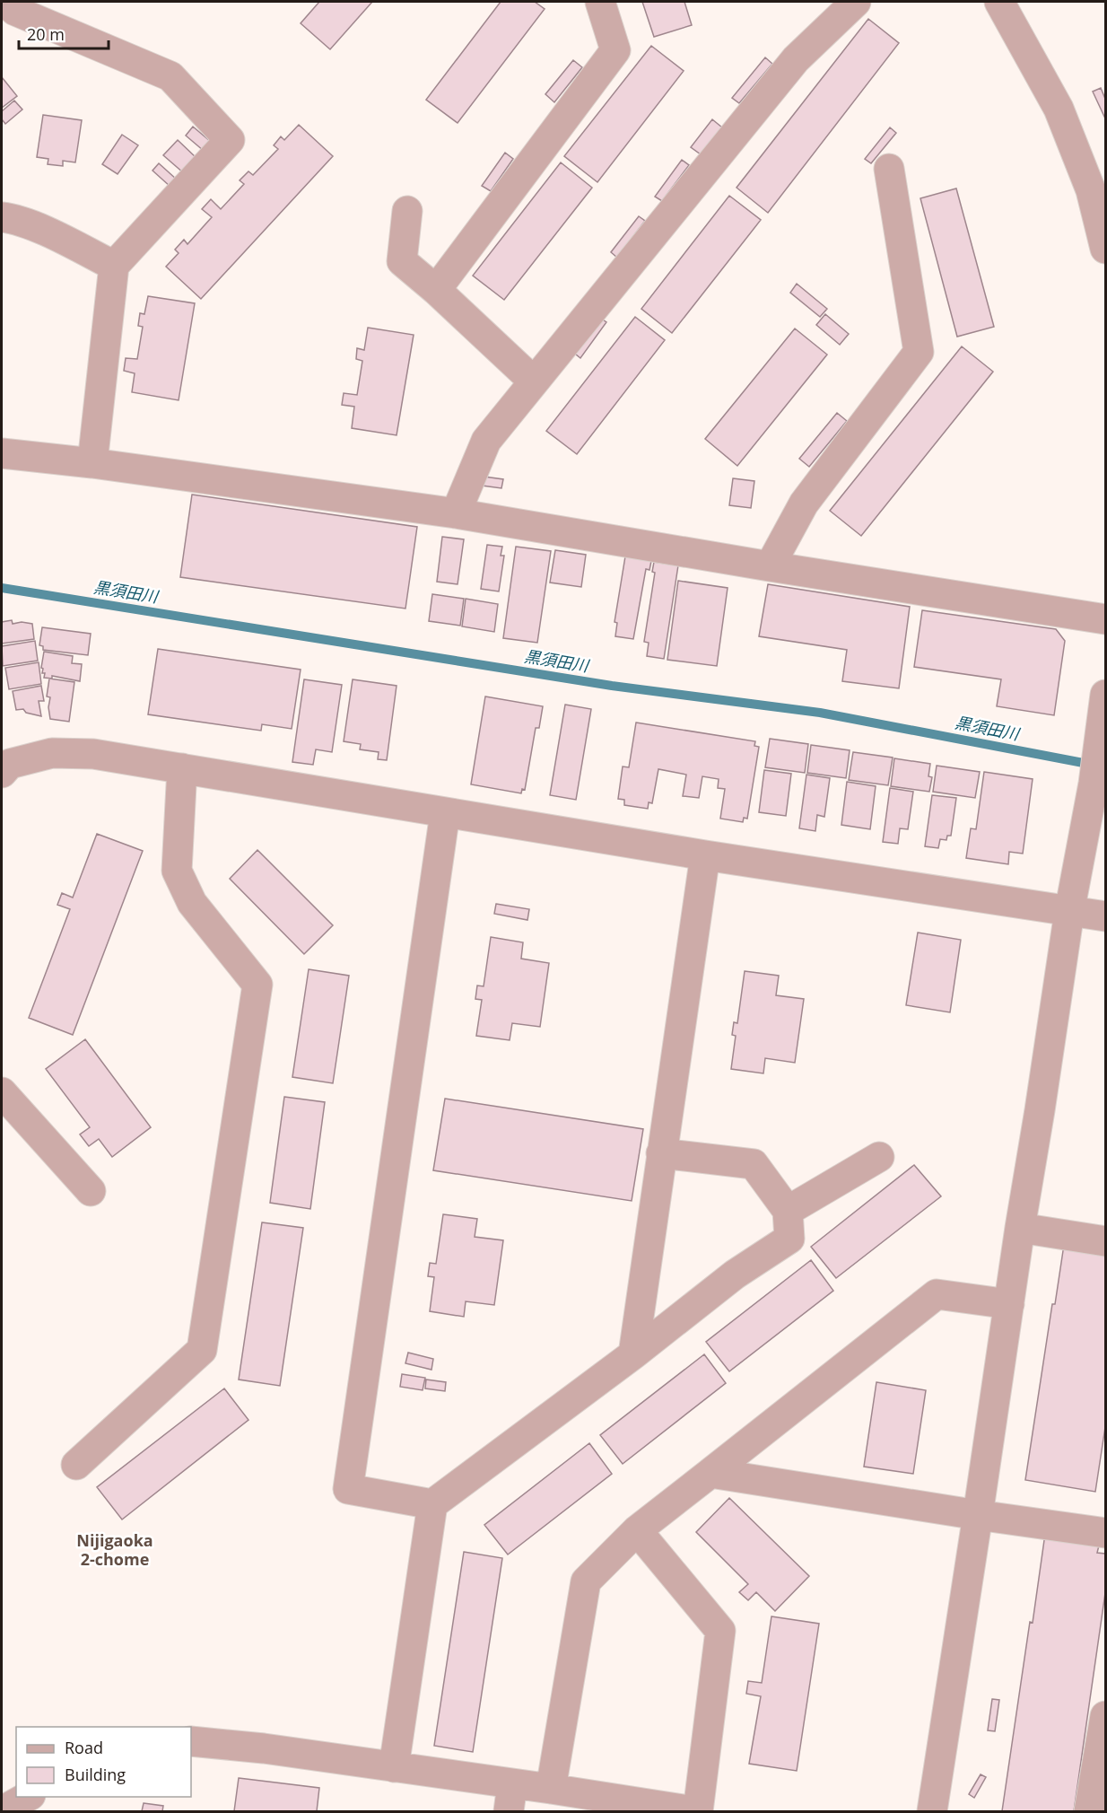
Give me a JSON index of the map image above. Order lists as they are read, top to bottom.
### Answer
{
  "districts": ["Nijigaoka 2-chome"],
  "water": ["黒須田川"],
  "legend": ["Road", "Building"],
  "scale_bar": "20 m"
}
